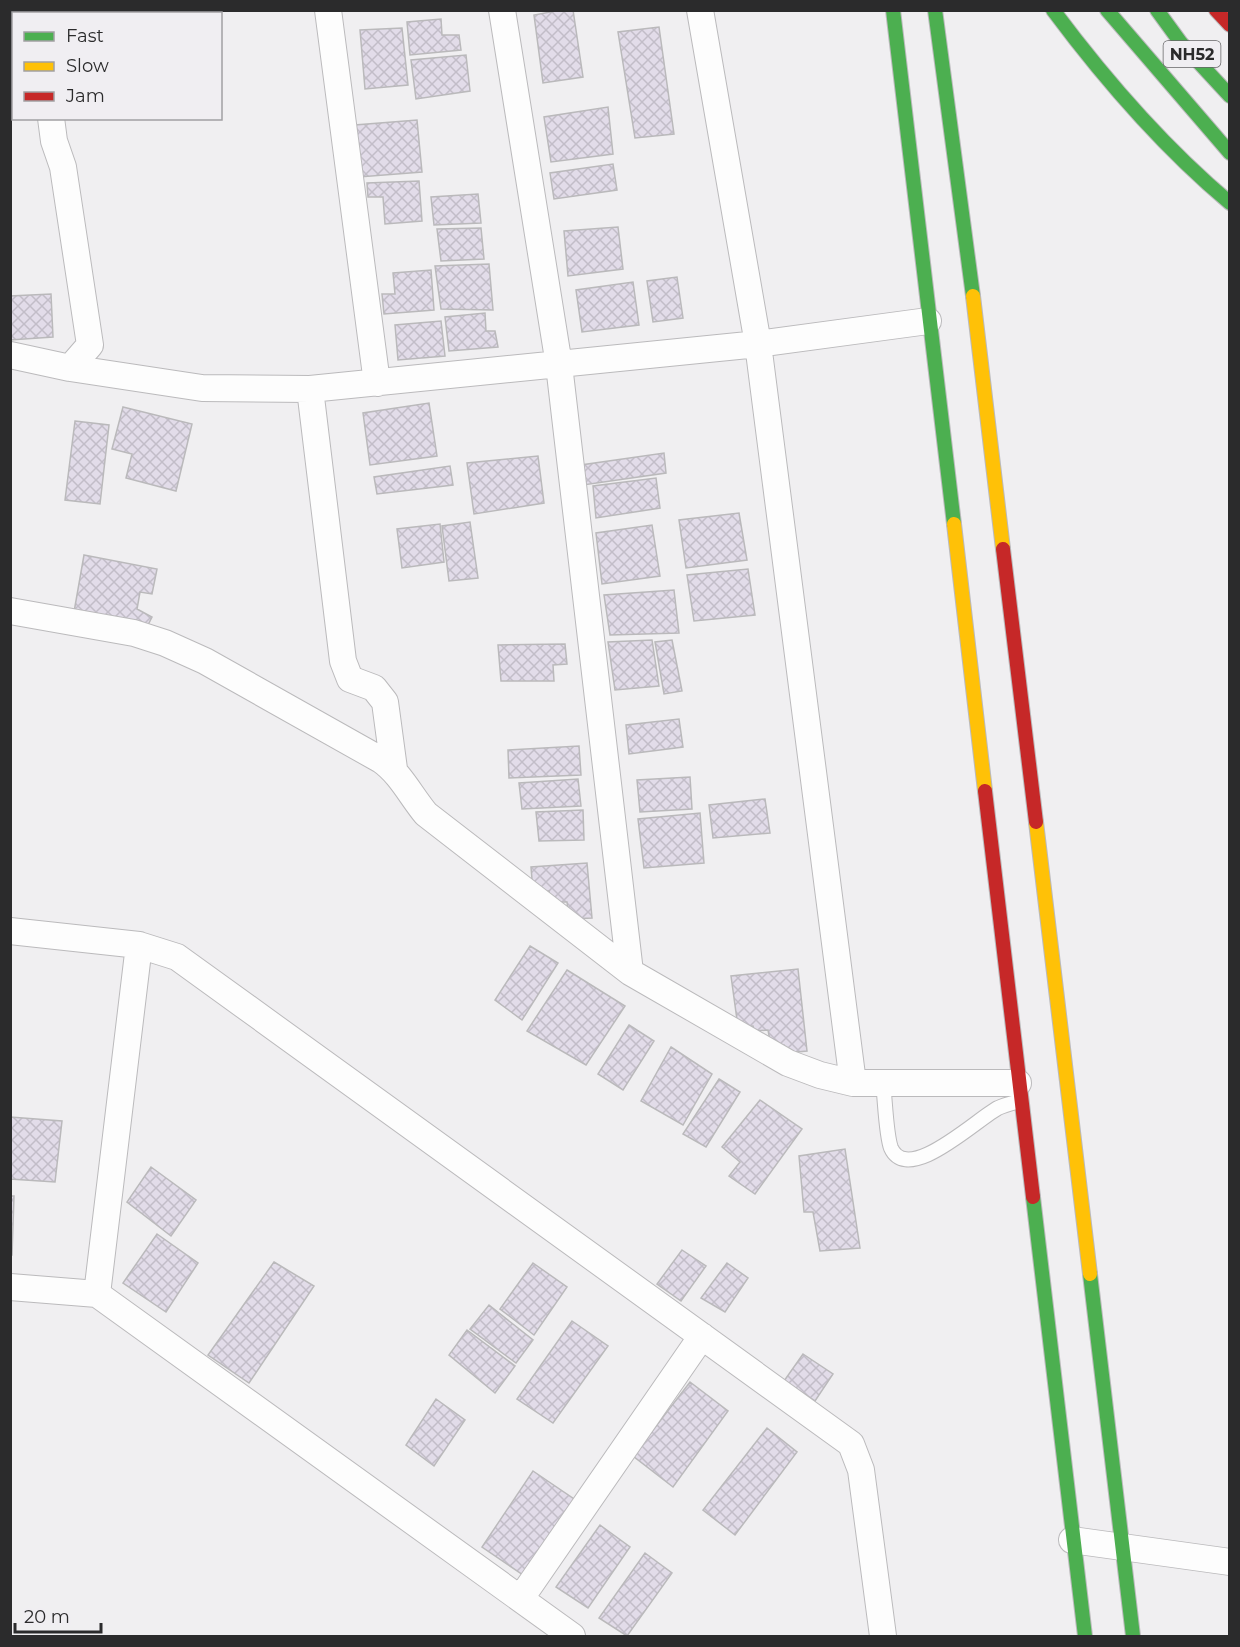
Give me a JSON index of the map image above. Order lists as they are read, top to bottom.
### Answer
{
  "streets": {
    "main road": ["NH52"]
  },
  "legend": ["Fast", "Slow", "Jam"],
  "scale_bar": "20 m"
}
